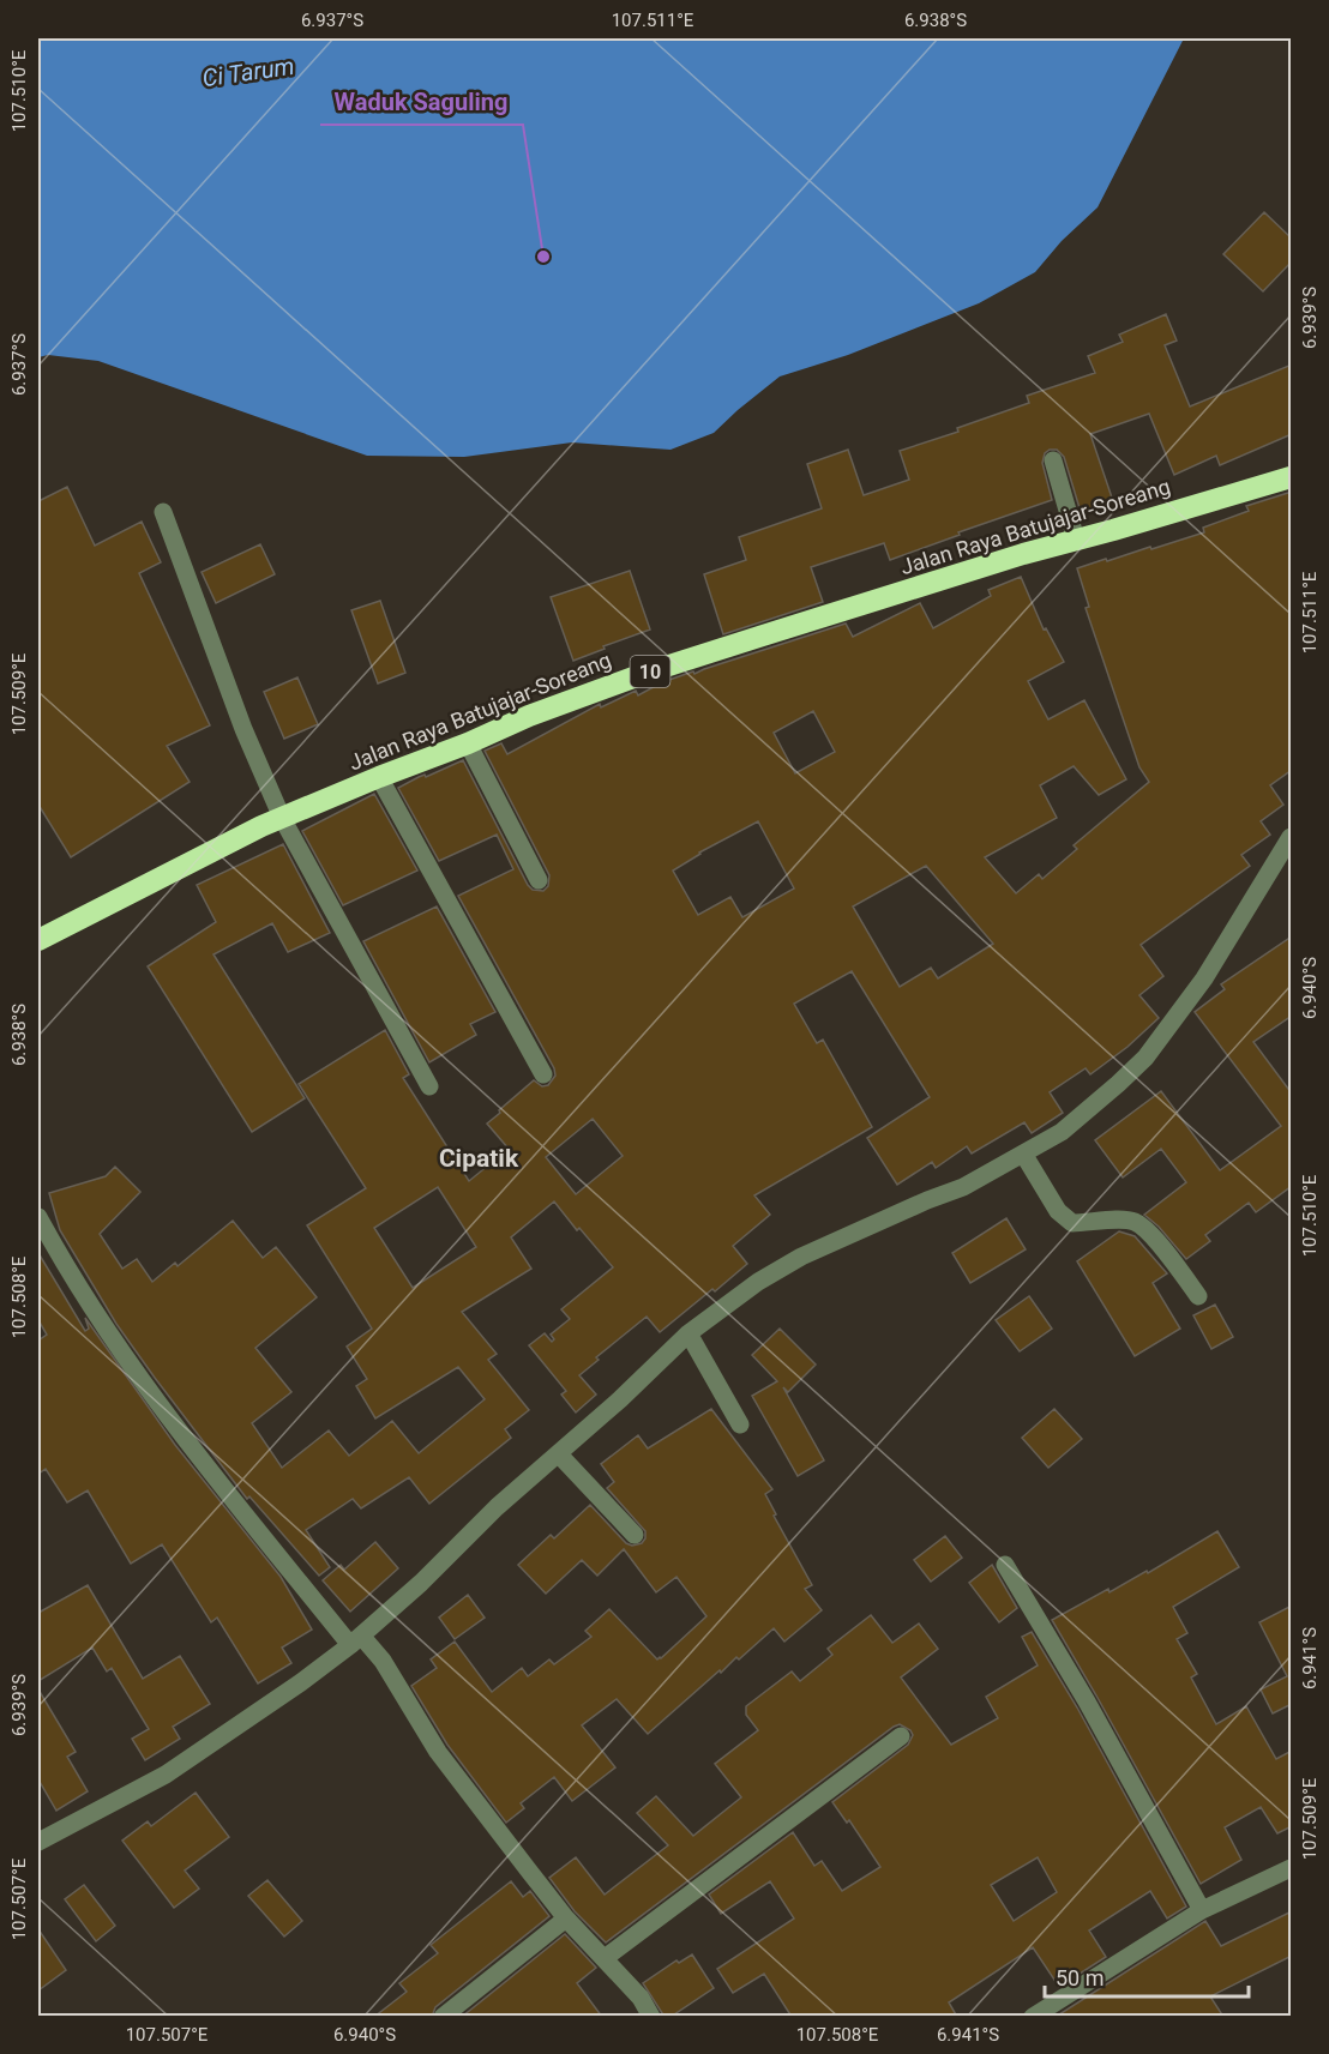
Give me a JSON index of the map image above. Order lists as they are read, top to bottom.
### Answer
{
  "streets": {
    "highway": ["Jalan Raya Batujajar-Soreang", "10"]
  },
  "districts": ["Cipatik"],
  "water": ["Ci Tarum"],
  "places": ["Waduk Saguling"],
  "scale_bar": "50 m",
  "coordinates": [
    "6.937°S",
    "107.511°E",
    "6.938°S",
    "107.510°E",
    "6.939°S",
    "107.509°E",
    "6.940°S",
    "107.508°E",
    "6.941°S",
    "107.507°E"
  ]
}
